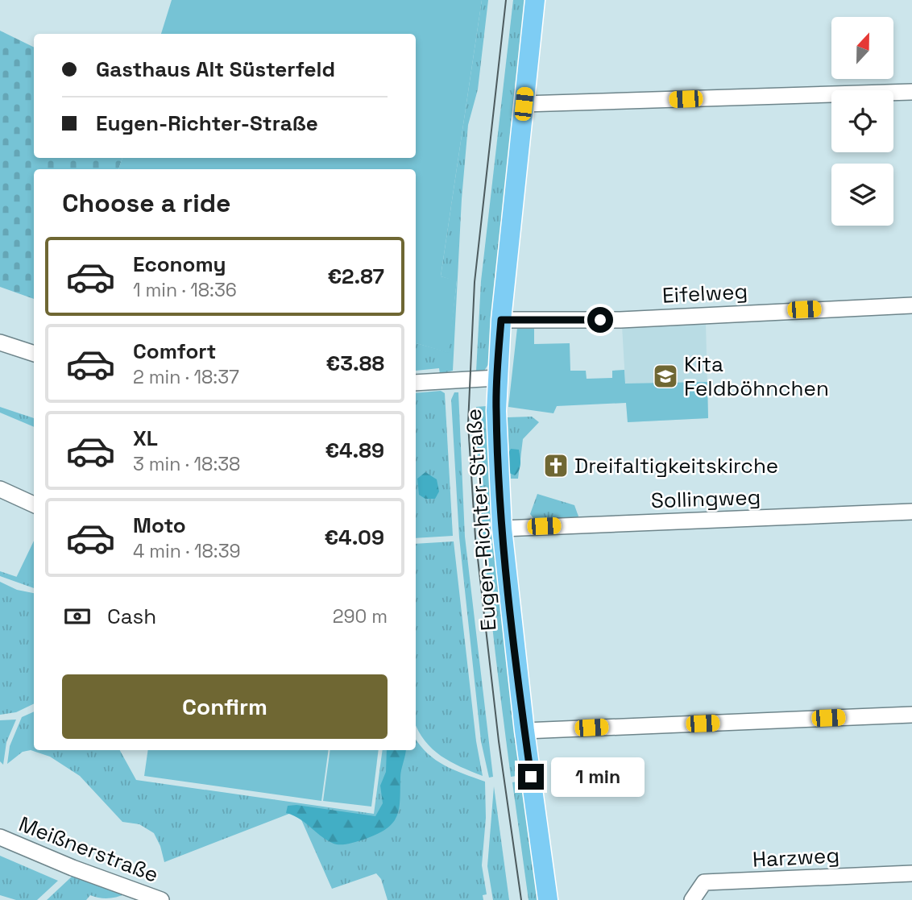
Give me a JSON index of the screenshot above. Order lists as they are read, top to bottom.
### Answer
{
  "streets": {
    "main road": ["Eugen-Richter-Straße"],
    "street": [
      "Eifelweg",
      "Sollingweg",
      "Meißnerstraße",
      "Harzweg"
    ]
  },
  "crossings": [
    ["Eifelweg", "Eugen-Richter-Straße"],
    ["Sollingweg", "Eugen-Richter-Straße"]
  ],
  "places": {
    "school or university": ["Kita Feldböhnchen"],
    "church": ["Dreifaltigkeitskirche"]
  },
  "north": "top",
  "page": {
    "banner": ["Gasthaus Alt Süsterfeld", "Eugen-Richter-Straße"],
    "heading": "Choose a ride",
    "list": [
      {
        "name": "Economy",
        "note": "1 min · 18:36",
        "value": "€2.87"
      },
      {
        "name": "Comfort",
        "note": "2 min · 18:37",
        "value": "€3.88"
      },
      {
        "name": "XL",
        "note": "3 min · 18:38",
        "value": "€4.89"
      },
      {
        "name": "Moto",
        "note": "4 min · 18:39",
        "value": "€4.09"
      }
    ],
    "pay": ["Cash", "290 m"],
    "buttons": "Confirm",
    "bubble": "1 min"
  }
}
